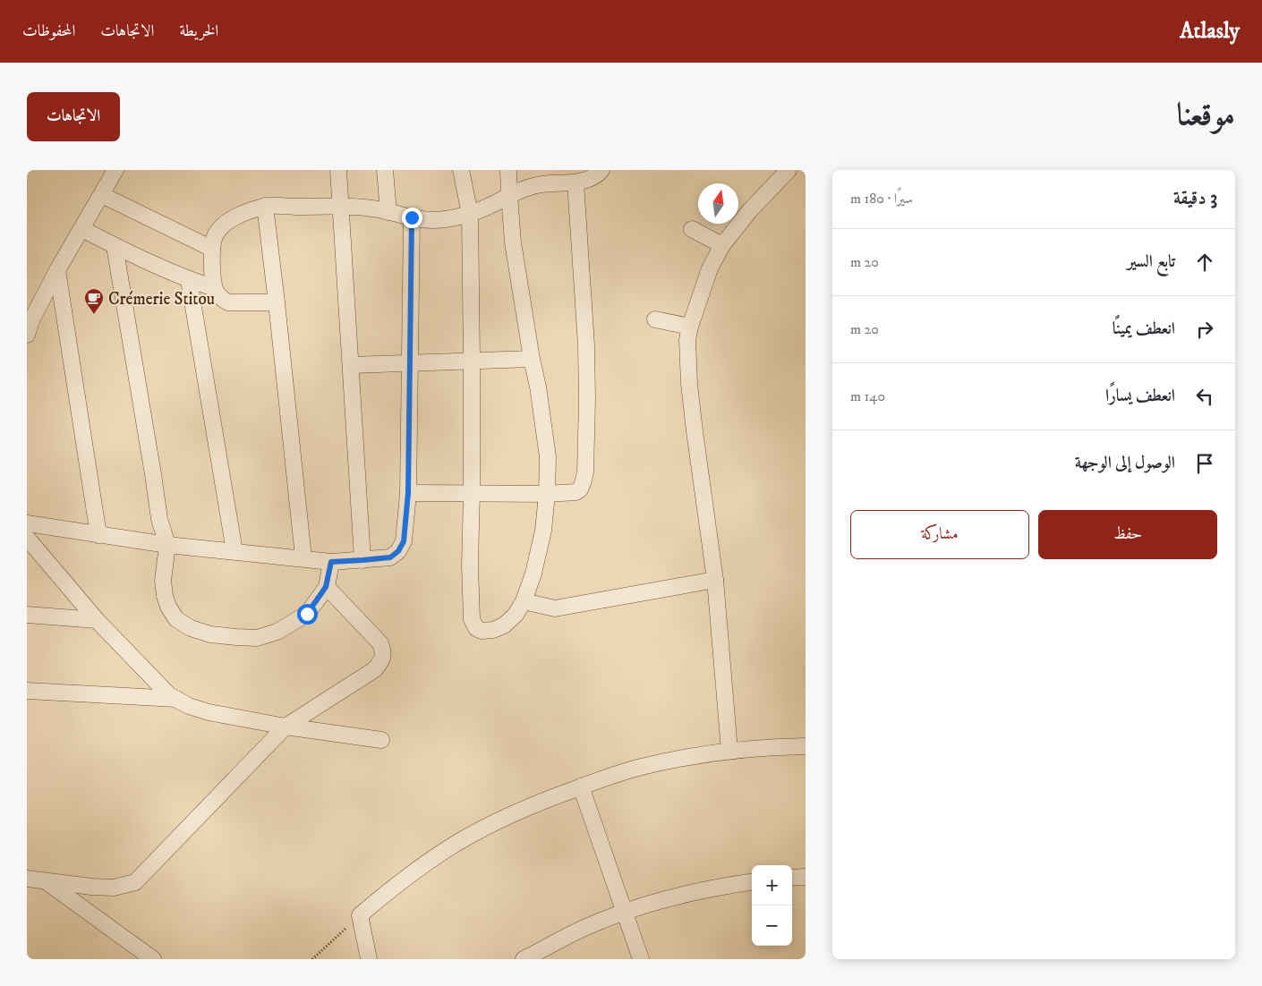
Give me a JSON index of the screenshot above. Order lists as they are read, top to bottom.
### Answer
{
  "places": {
    "cafe": ["Crémerie Stitou"]
  },
  "north": "top",
  "page": {
    "header": "Atlasly",
    "nav": ["الخريطة", "الاتجاهات", "المحفوظات"],
    "title": "موقعنا",
    "buttons": [
      "الاتجاهات",
      ["حفظ", "مشاركة"]
    ],
    "heading": ["3 دقيقة", "سيرًا · 180 m"],
    "list": [
      ["تابع السير", "20 m"],
      ["انعطف يمينًا", "20 m"],
      ["انعطف يسارًا", "140 m"],
      "الوصول إلى الوجهة"
    ],
    "map_buttons": ["+", "−"]
  }
}
